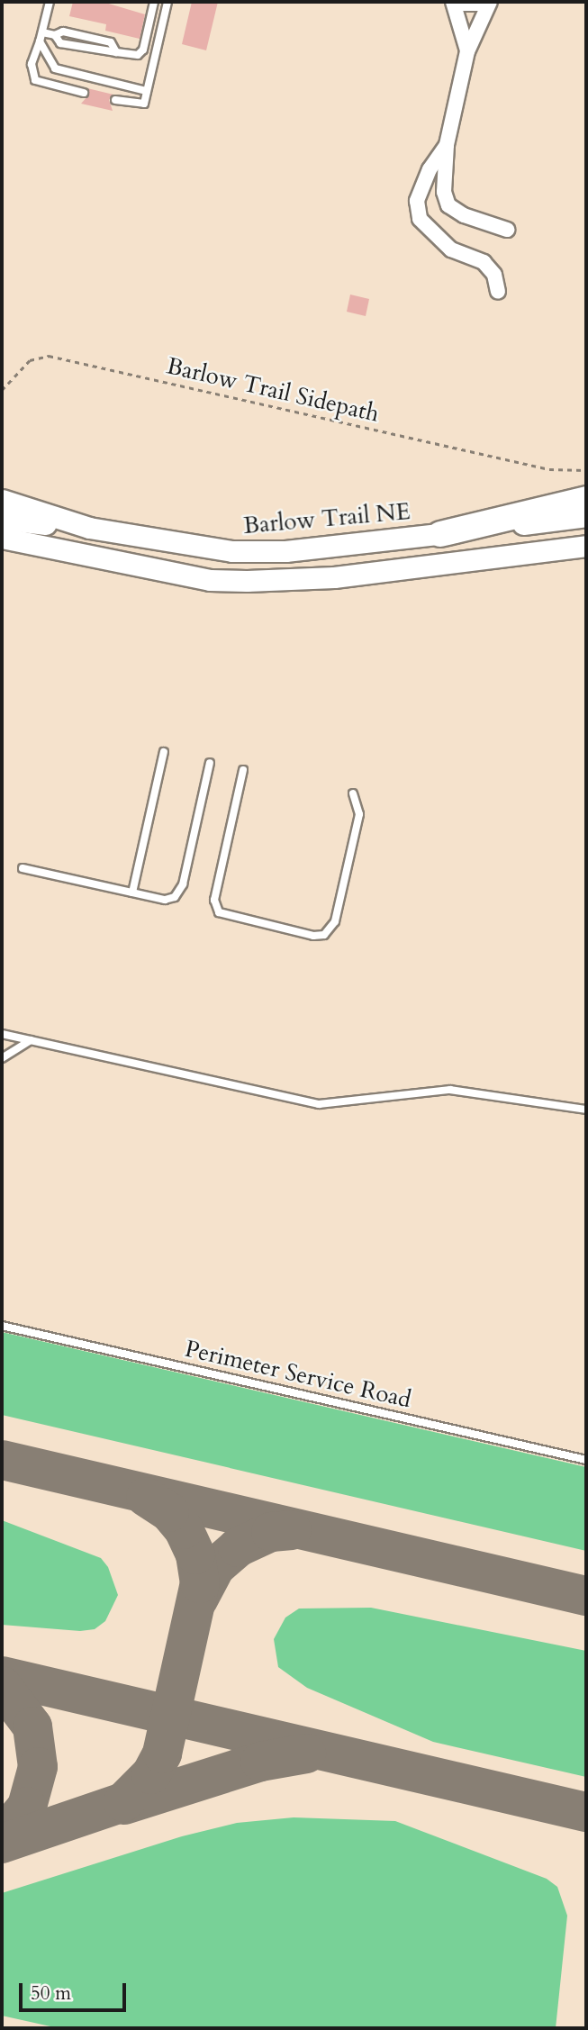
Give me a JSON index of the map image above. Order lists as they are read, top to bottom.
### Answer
{
  "streets": {
    "main road": ["Barlow Trail NE"],
    "lane": ["Perimeter Service Road"],
    "path": ["Barlow Trail Sidepath"]
  },
  "scale_bar": "50 m"
}
